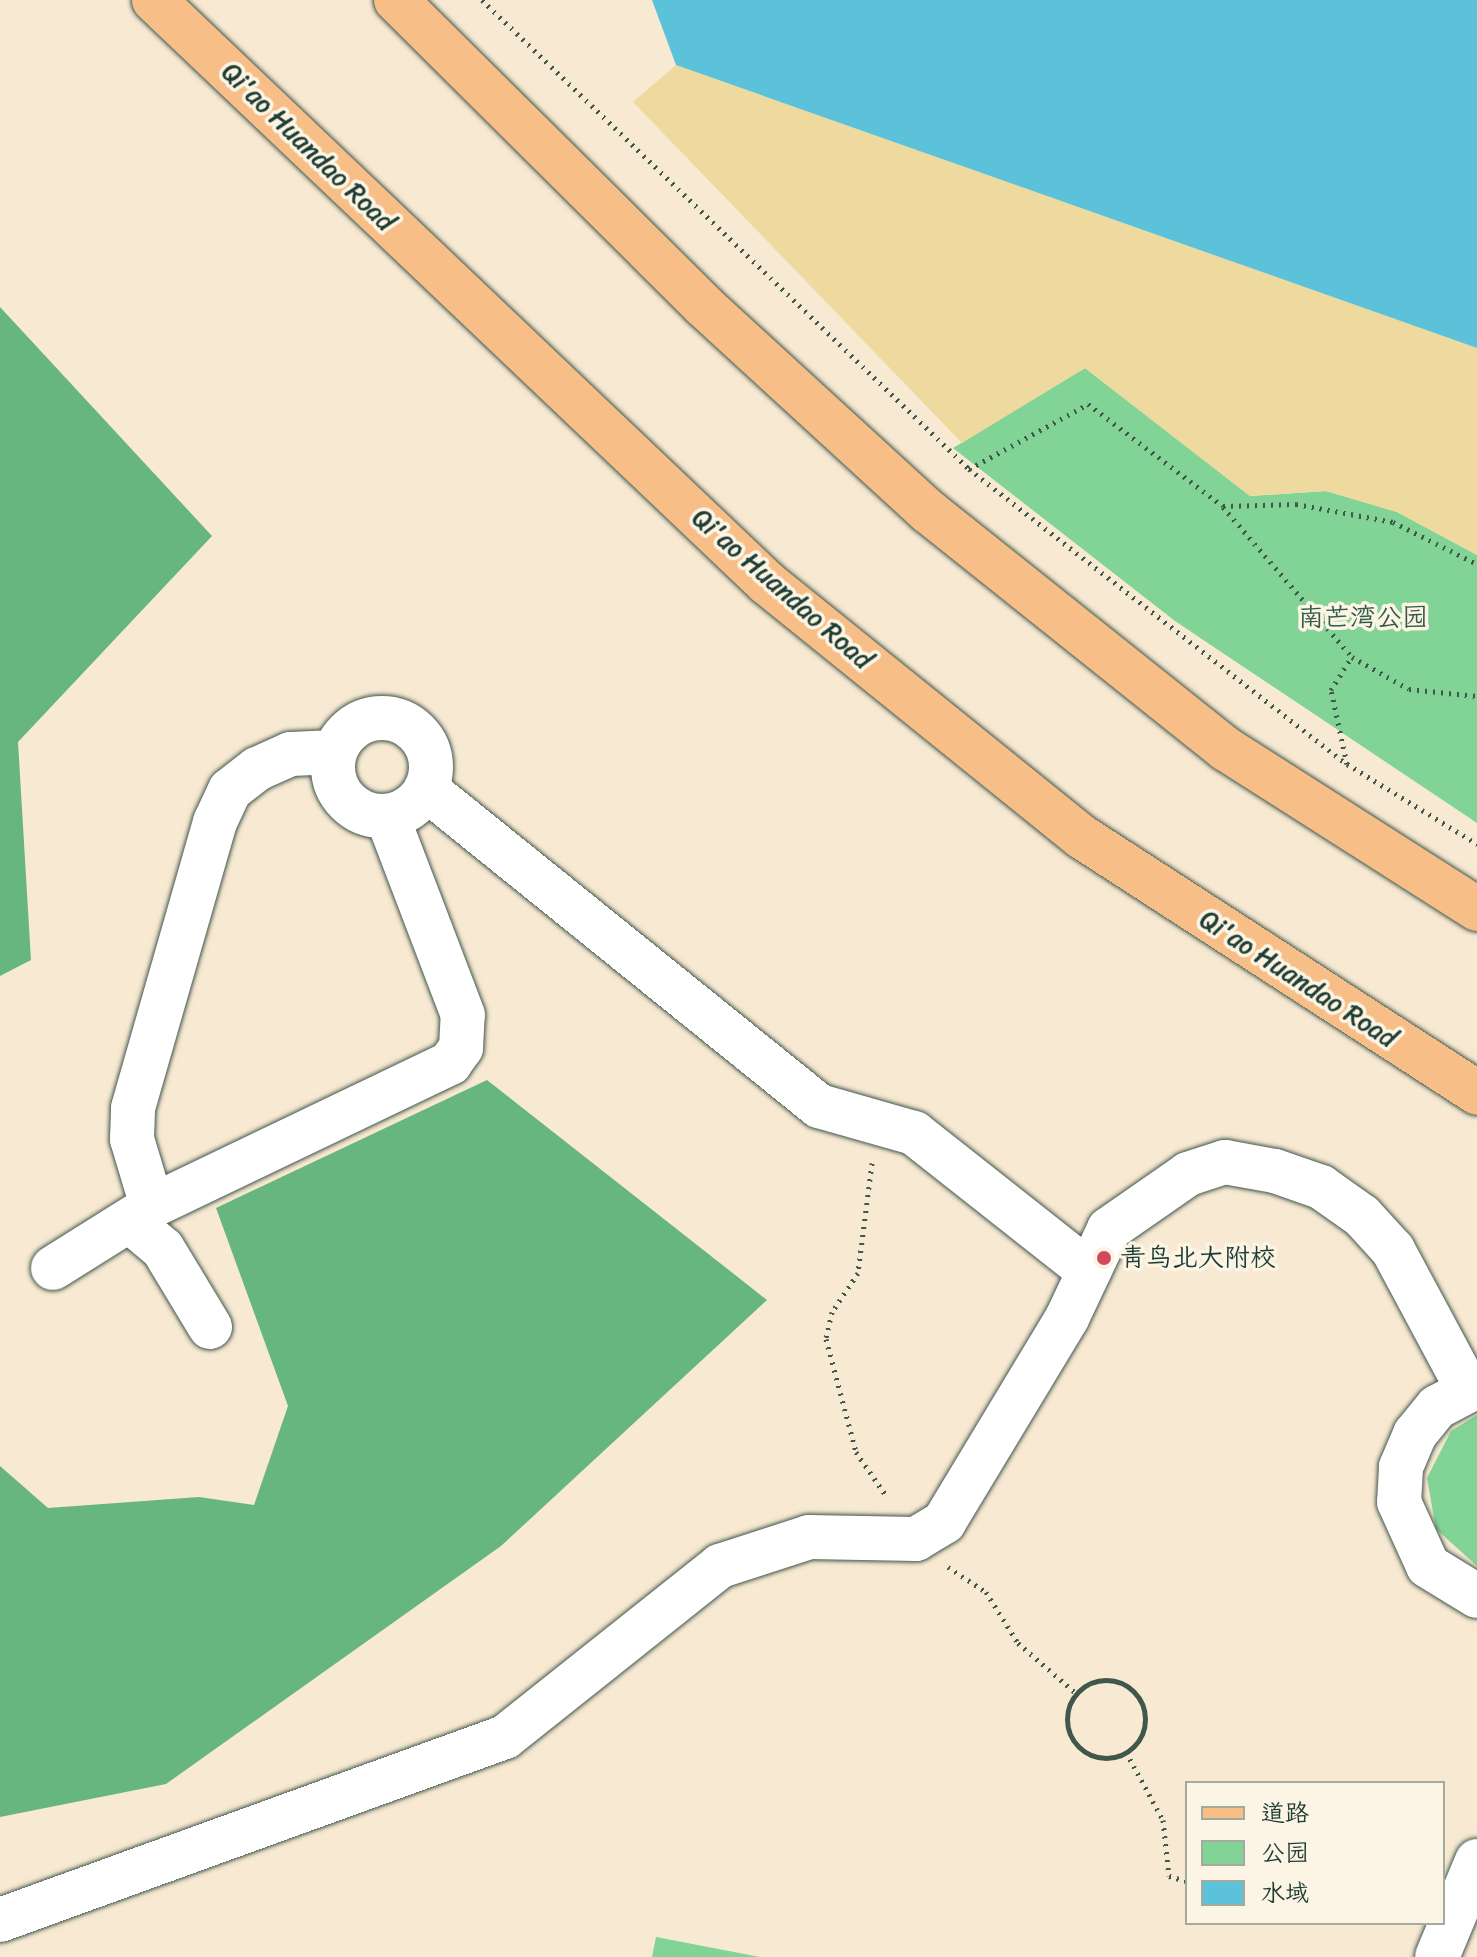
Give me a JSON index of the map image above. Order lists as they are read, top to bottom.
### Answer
{
  "streets": {
    "main road": ["Qi'ao Huandao Road"]
  },
  "parks": ["南芒湾公园"],
  "places": ["青鸟北大附校"],
  "legend": ["道路", "公园", "水域"]
}
